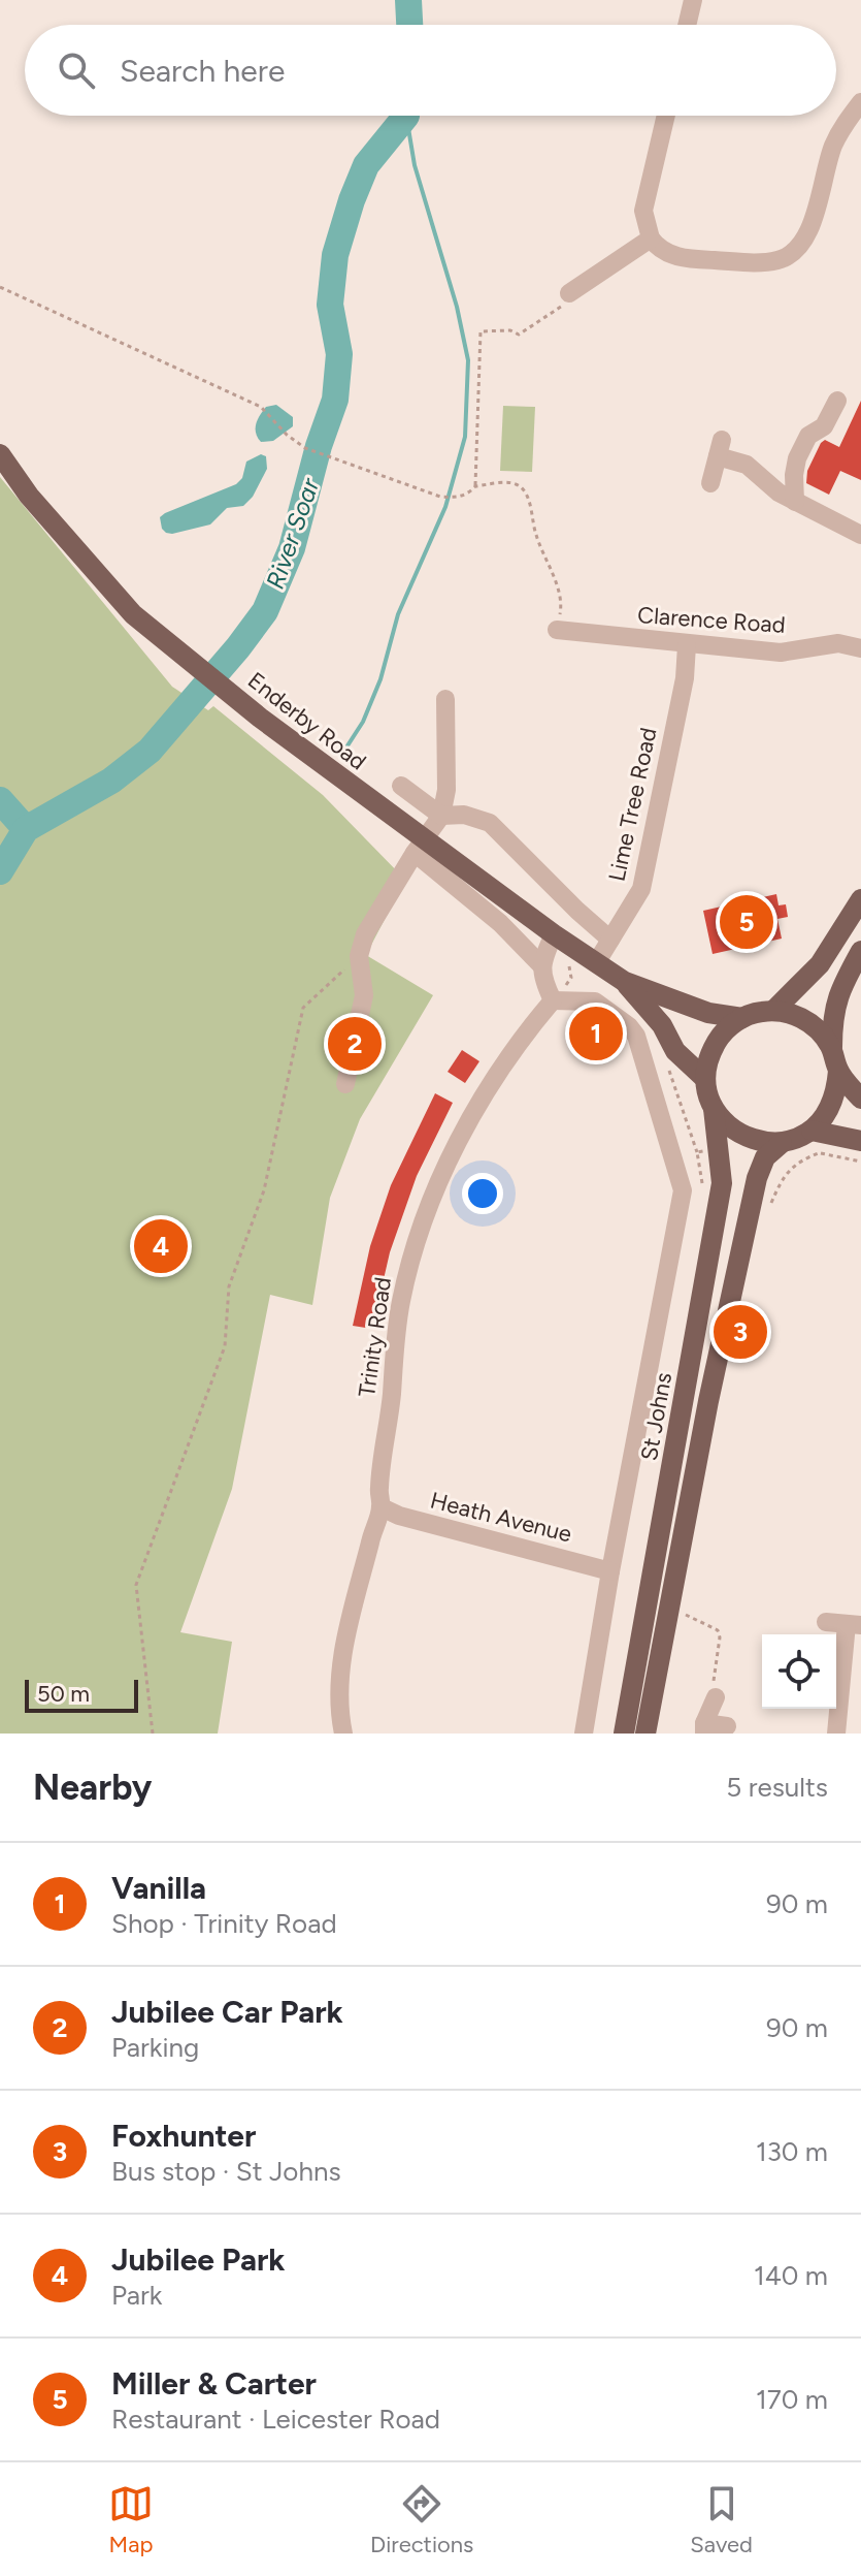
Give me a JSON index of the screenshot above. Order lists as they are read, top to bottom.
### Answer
{
  "streets": {
    "main road": ["Enderby Road", "St Johns"],
    "street": [
      "Clarence Road",
      "Lime Tree Road",
      "Trinity Road",
      "Heath Avenue"
    ]
  },
  "crossings": [
    ["Clarence Road", "Lime Tree Road"],
    ["Enderby Road", "Lime Tree Road"],
    ["Enderby Road", "St Johns"],
    ["Trinity Road", "Heath Avenue"]
  ],
  "water": ["River Soar"],
  "scale_bar": "50 m",
  "page": {
    "search": "Search here",
    "pins": [
      "5",
      "1",
      "2",
      "4",
      "3"
    ],
    "scale": "50 m",
    "heading": ["Nearby", "5 results"],
    "list": [
      {
        "mark": "1",
        "name": "Vanilla",
        "note": "Shop · Trinity Road",
        "value": "90 m"
      },
      {
        "mark": "2",
        "name": "Jubilee Car Park",
        "note": "Parking",
        "value": "90 m"
      },
      {
        "mark": "3",
        "name": "Foxhunter",
        "note": "Bus stop · St Johns",
        "value": "130 m"
      },
      {
        "mark": "4",
        "name": "Jubilee Park",
        "note": "Park",
        "value": "140 m"
      },
      {
        "mark": "5",
        "name": "Miller & Carter",
        "note": "Restaurant · Leicester Road",
        "value": "170 m"
      }
    ],
    "nav": ["Map", "Directions", "Saved"]
  }
}
